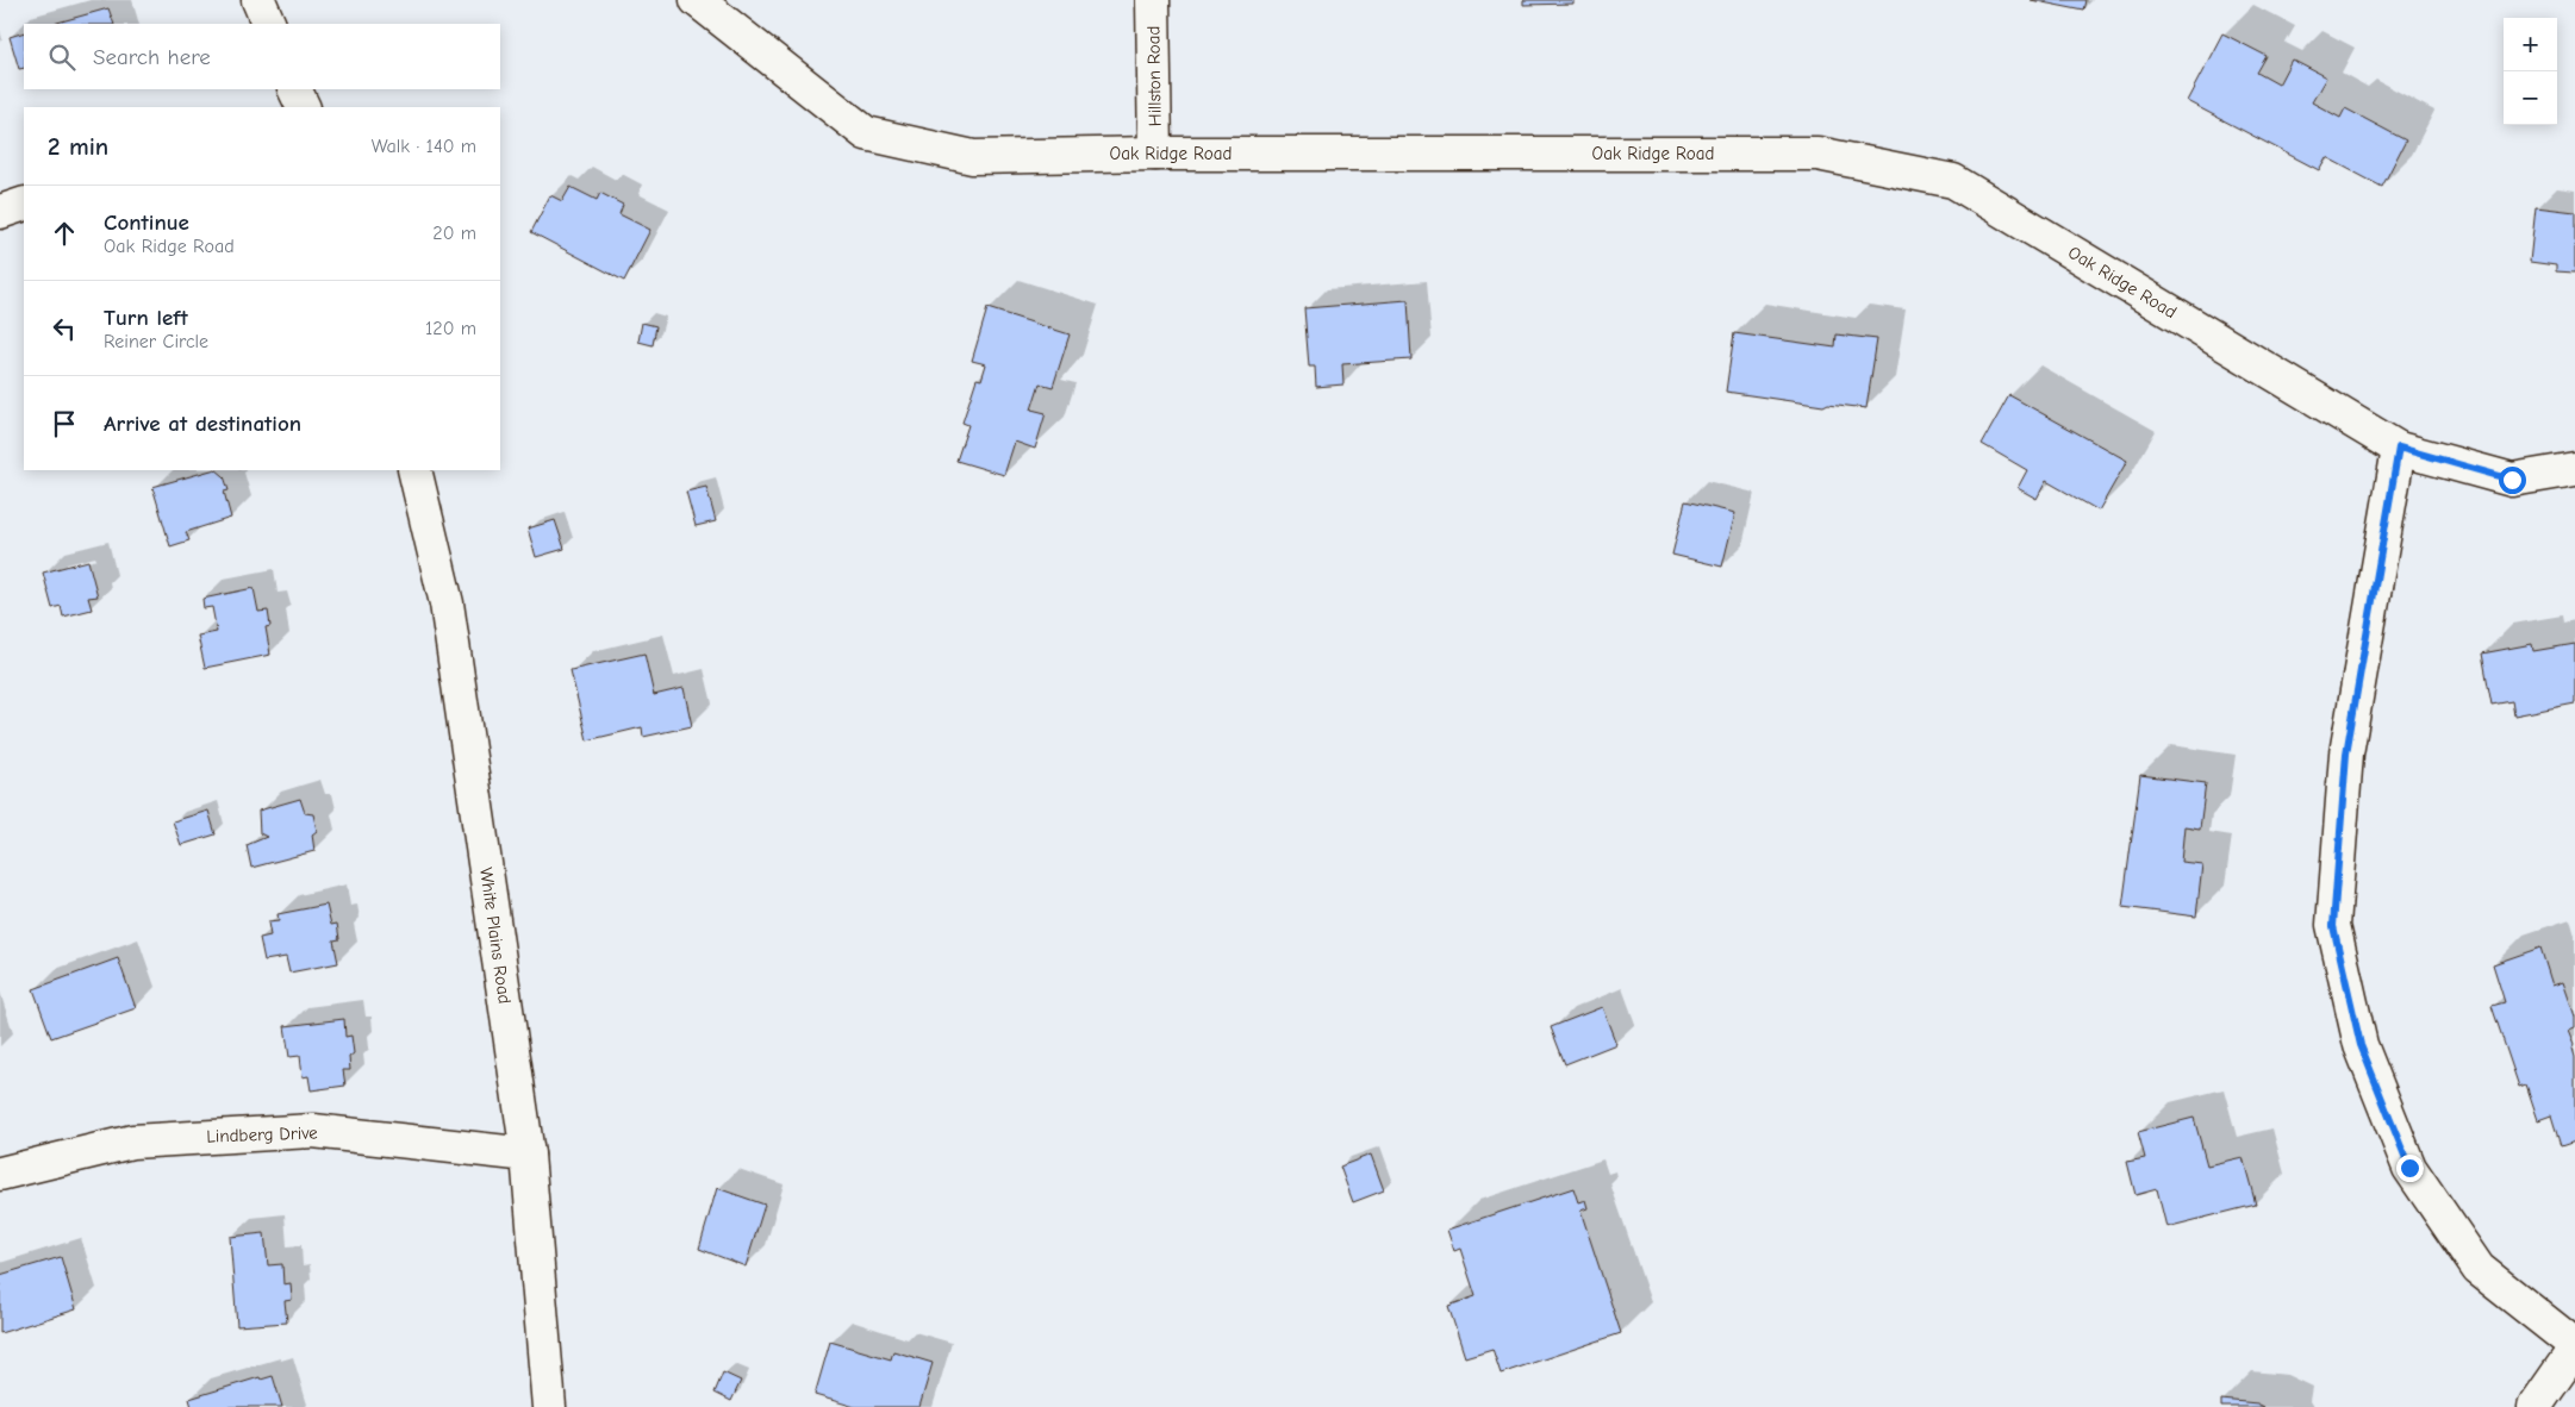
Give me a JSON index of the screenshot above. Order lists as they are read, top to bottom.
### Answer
{
  "streets": {
    "street": [
      "Hillston Road",
      "Oak Ridge Road",
      "White Plains Road",
      "Lindberg Drive"
    ]
  },
  "crossings": [
    ["Hillston Road", "Oak Ridge Road"],
    ["White Plains Road", "Lindberg Drive"]
  ],
  "page": {
    "map_buttons": ["+", "−"],
    "search": "Search here",
    "heading": ["2 min", "Walk · 140 m"],
    "list": [
      ["Continue", "Oak Ridge Road", "20 m"],
      ["Turn left", "Reiner Circle", "120 m"],
      "Arrive at destination"
    ]
  }
}
